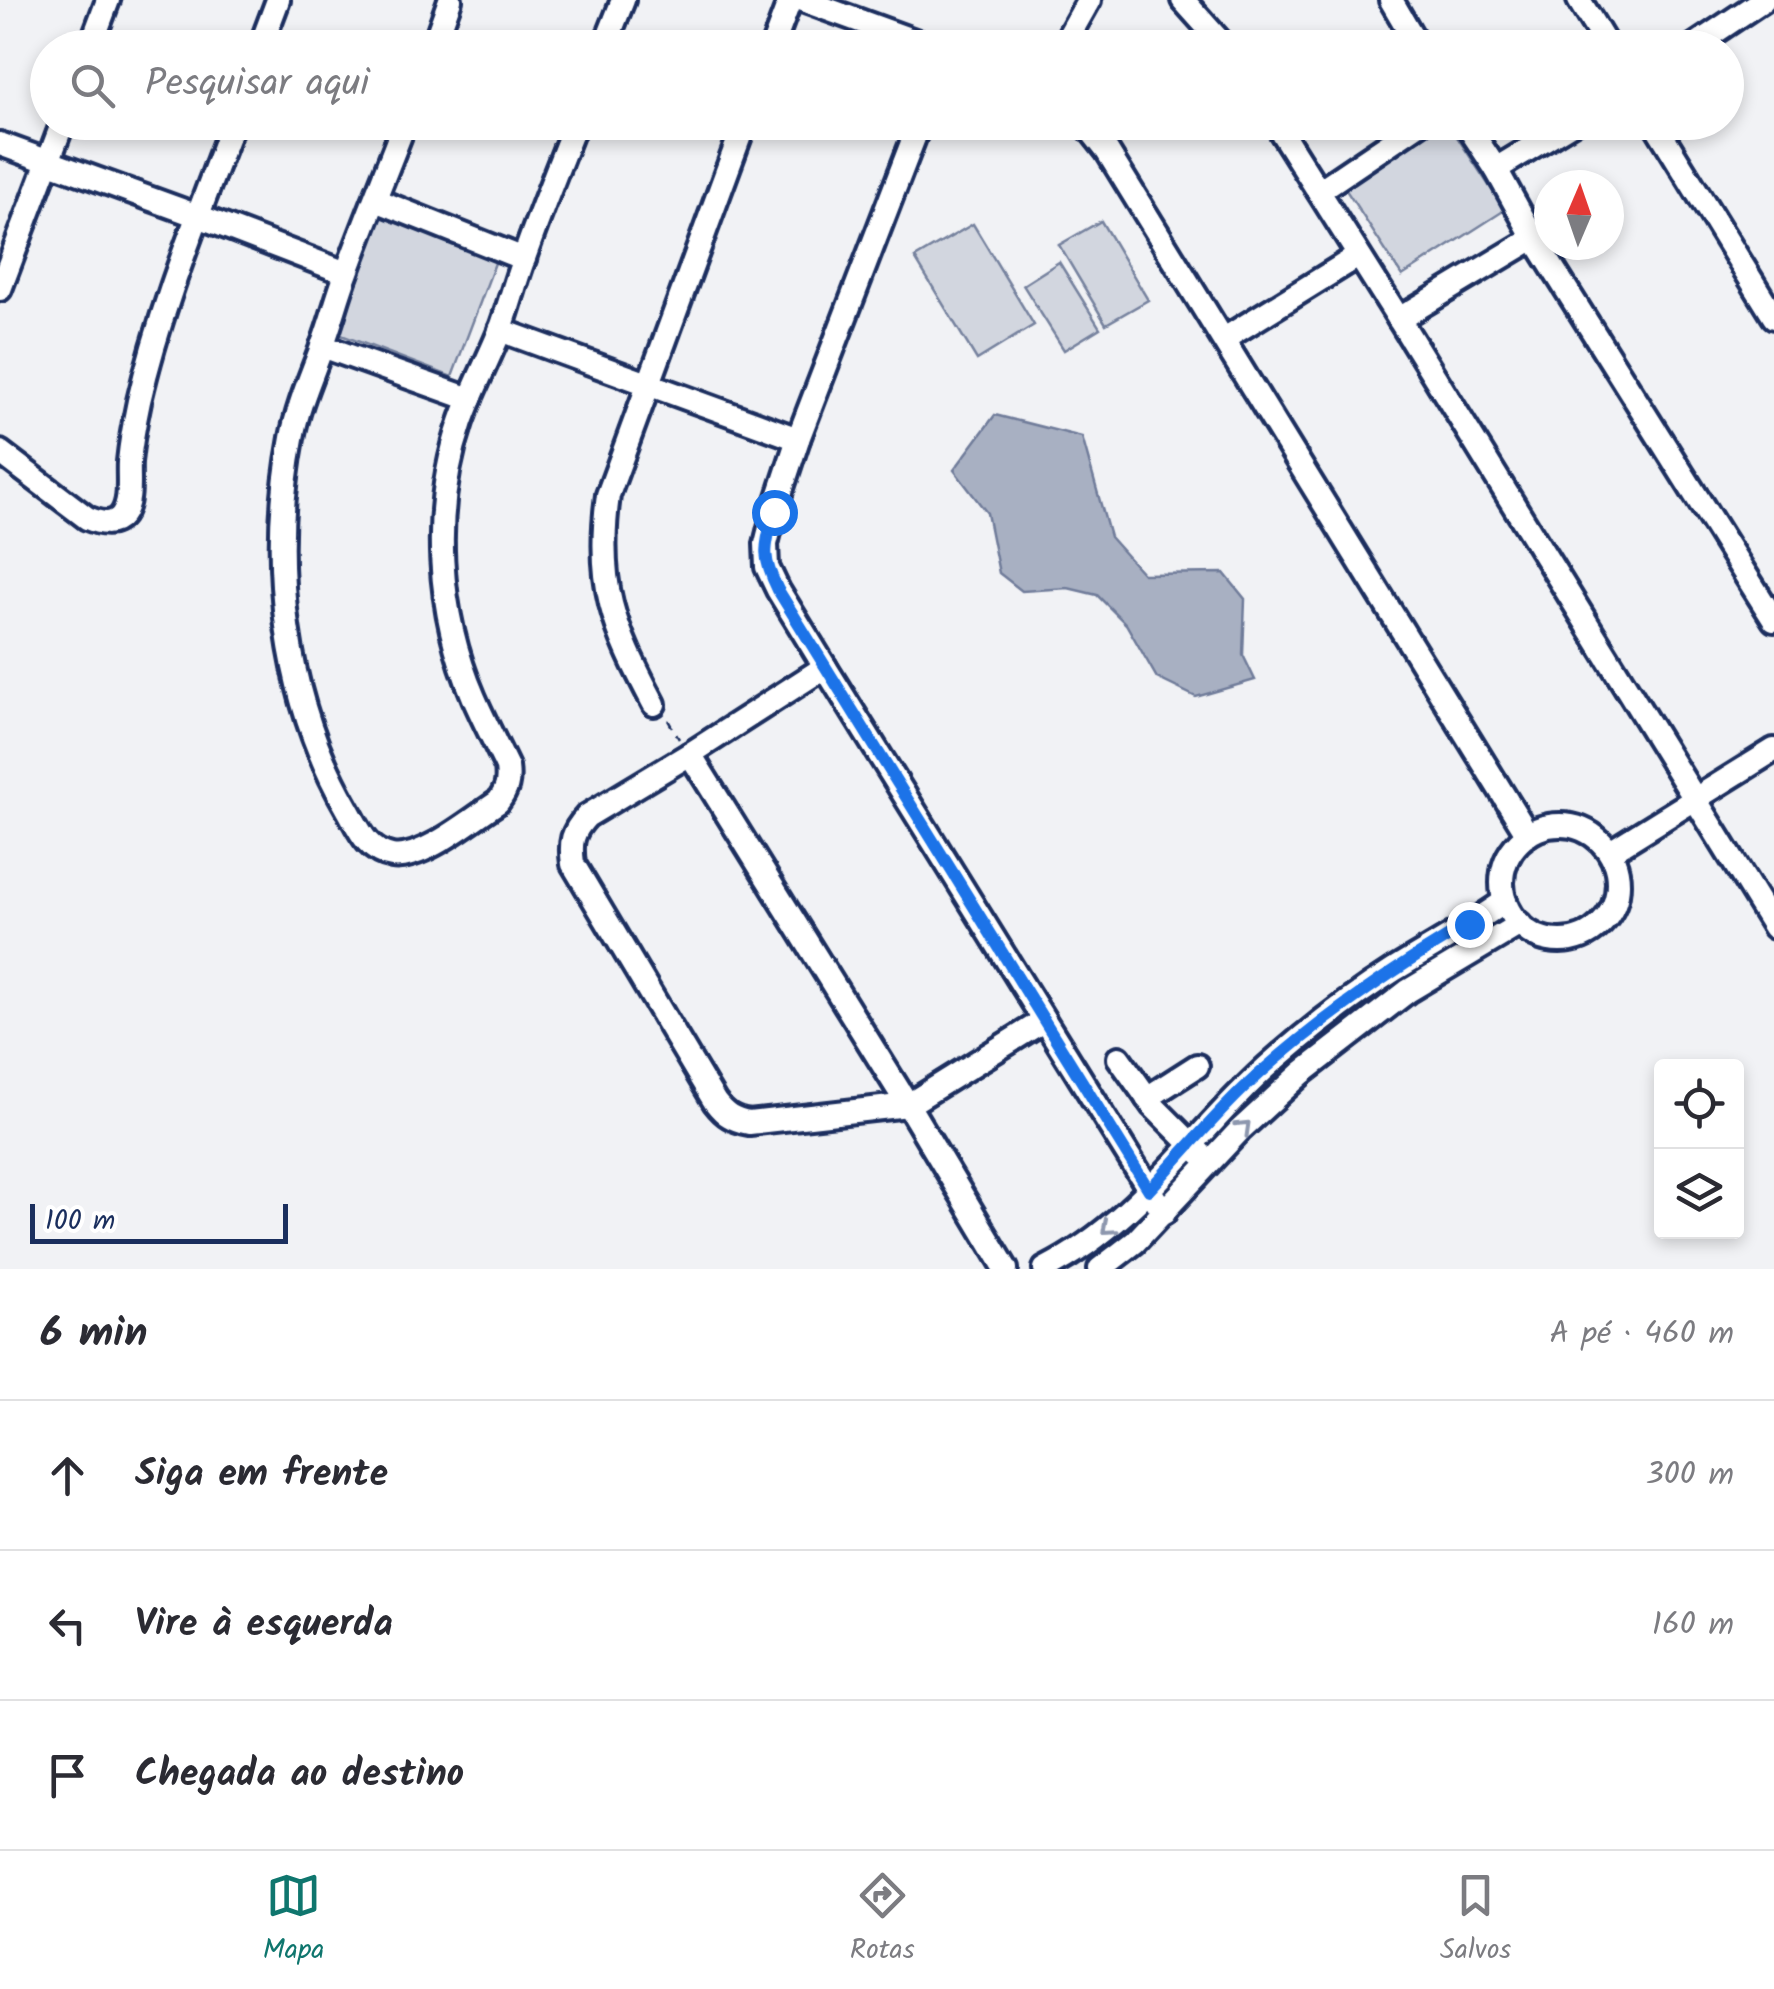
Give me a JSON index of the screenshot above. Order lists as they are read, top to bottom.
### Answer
{
  "scale_bar": "100 m",
  "north": "top",
  "page": {
    "search": "Pesquisar aqui",
    "scale": "100 m",
    "heading": ["6 min", "A pé · 460 m"],
    "list": [
      ["Siga em frente", "300 m"],
      ["Vire à esquerda", "160 m"],
      "Chegada ao destino"
    ],
    "nav": ["Mapa", "Rotas", "Salvos"]
  }
}
